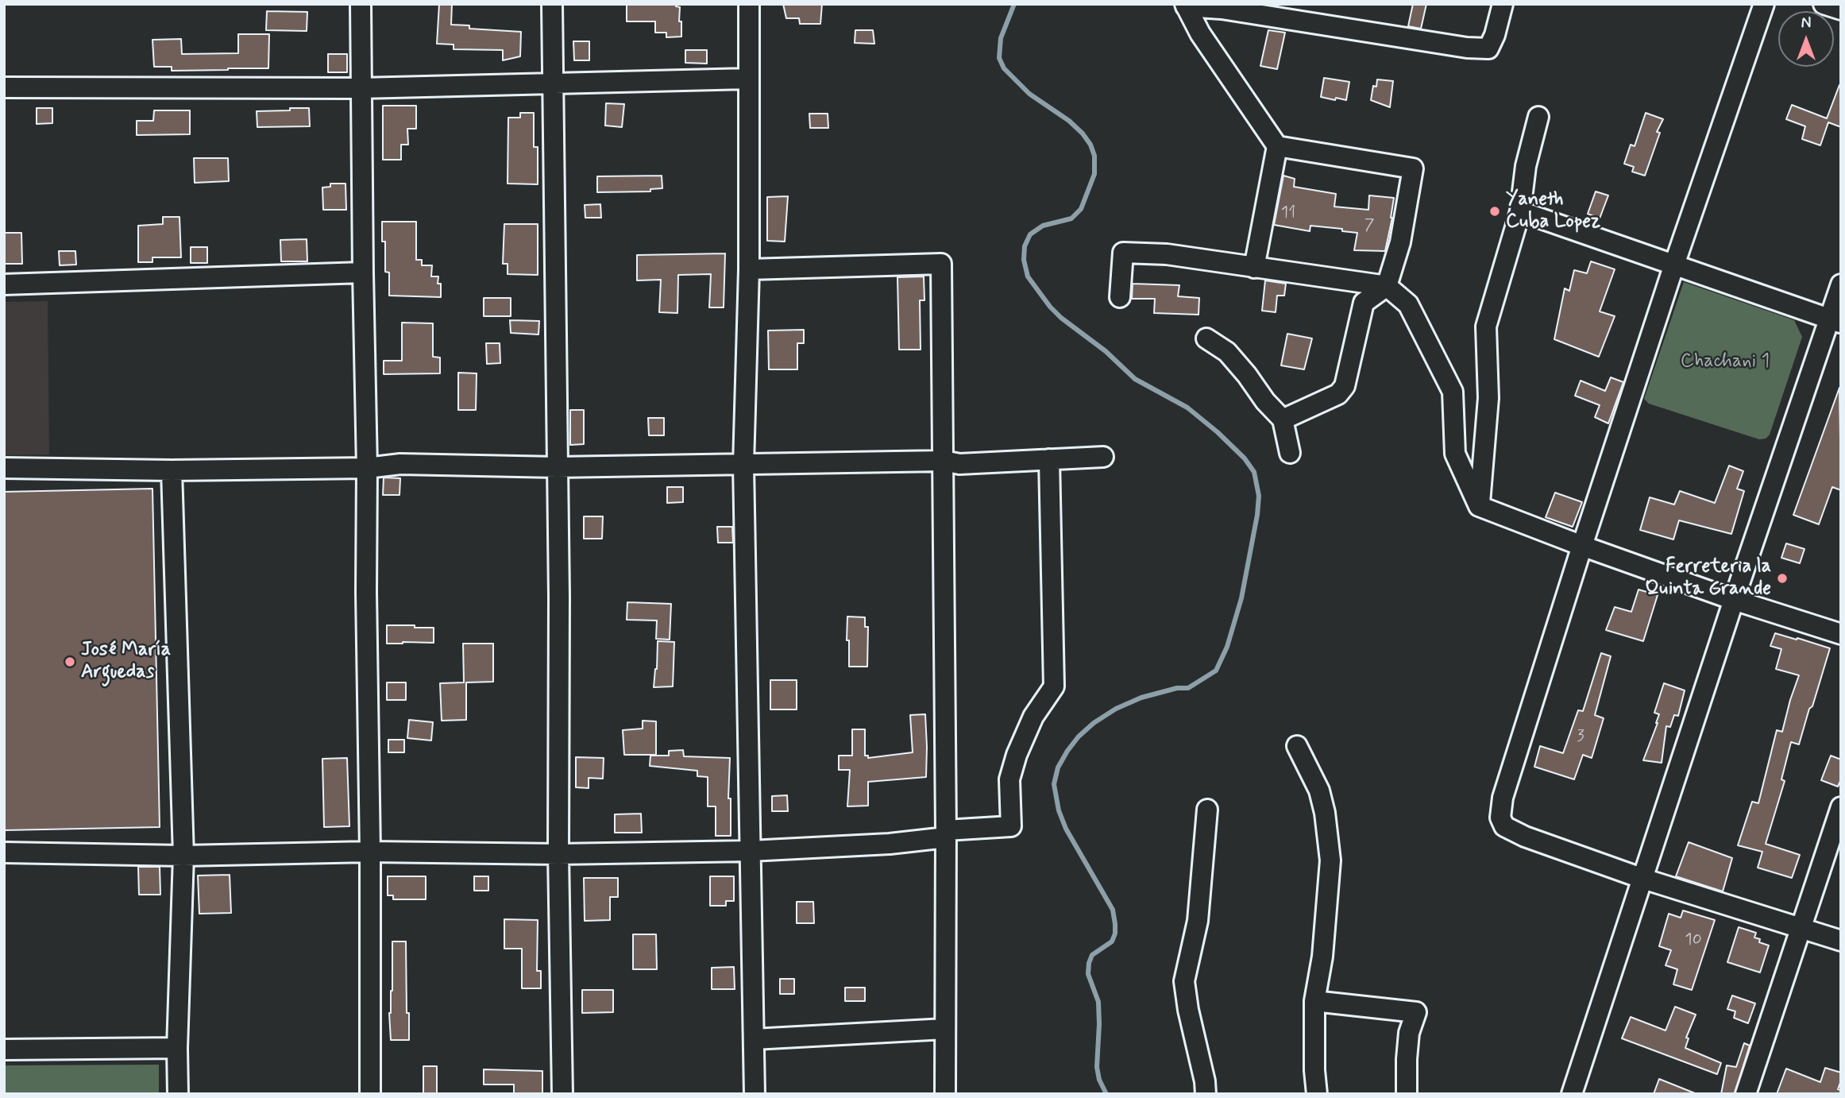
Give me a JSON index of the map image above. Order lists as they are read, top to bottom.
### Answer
{
  "parks": ["Chachani 1"],
  "places": ["Yaneth Cuba Lopez", "Ferreteria la Quinta Grande", "José María Arguedas"],
  "house_numbers": [
    "11",
    "7",
    "3",
    "10"
  ],
  "north": "top"
}
